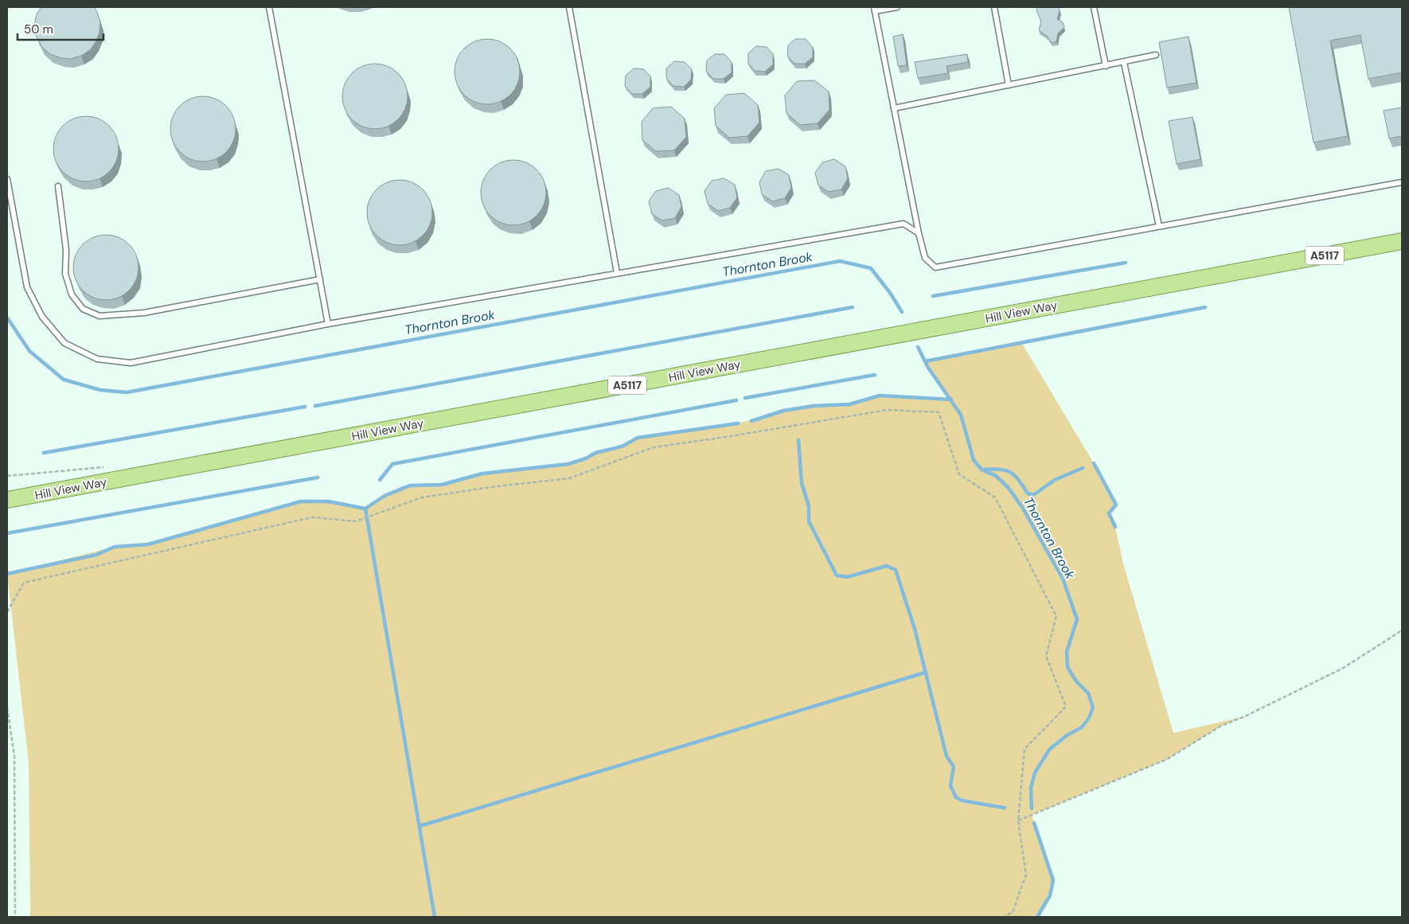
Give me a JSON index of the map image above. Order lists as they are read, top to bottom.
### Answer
{
  "streets": {
    "main road": ["A5117", "Hill View Way"]
  },
  "water": ["Thornton Brook"],
  "scale_bar": "50 m"
}
